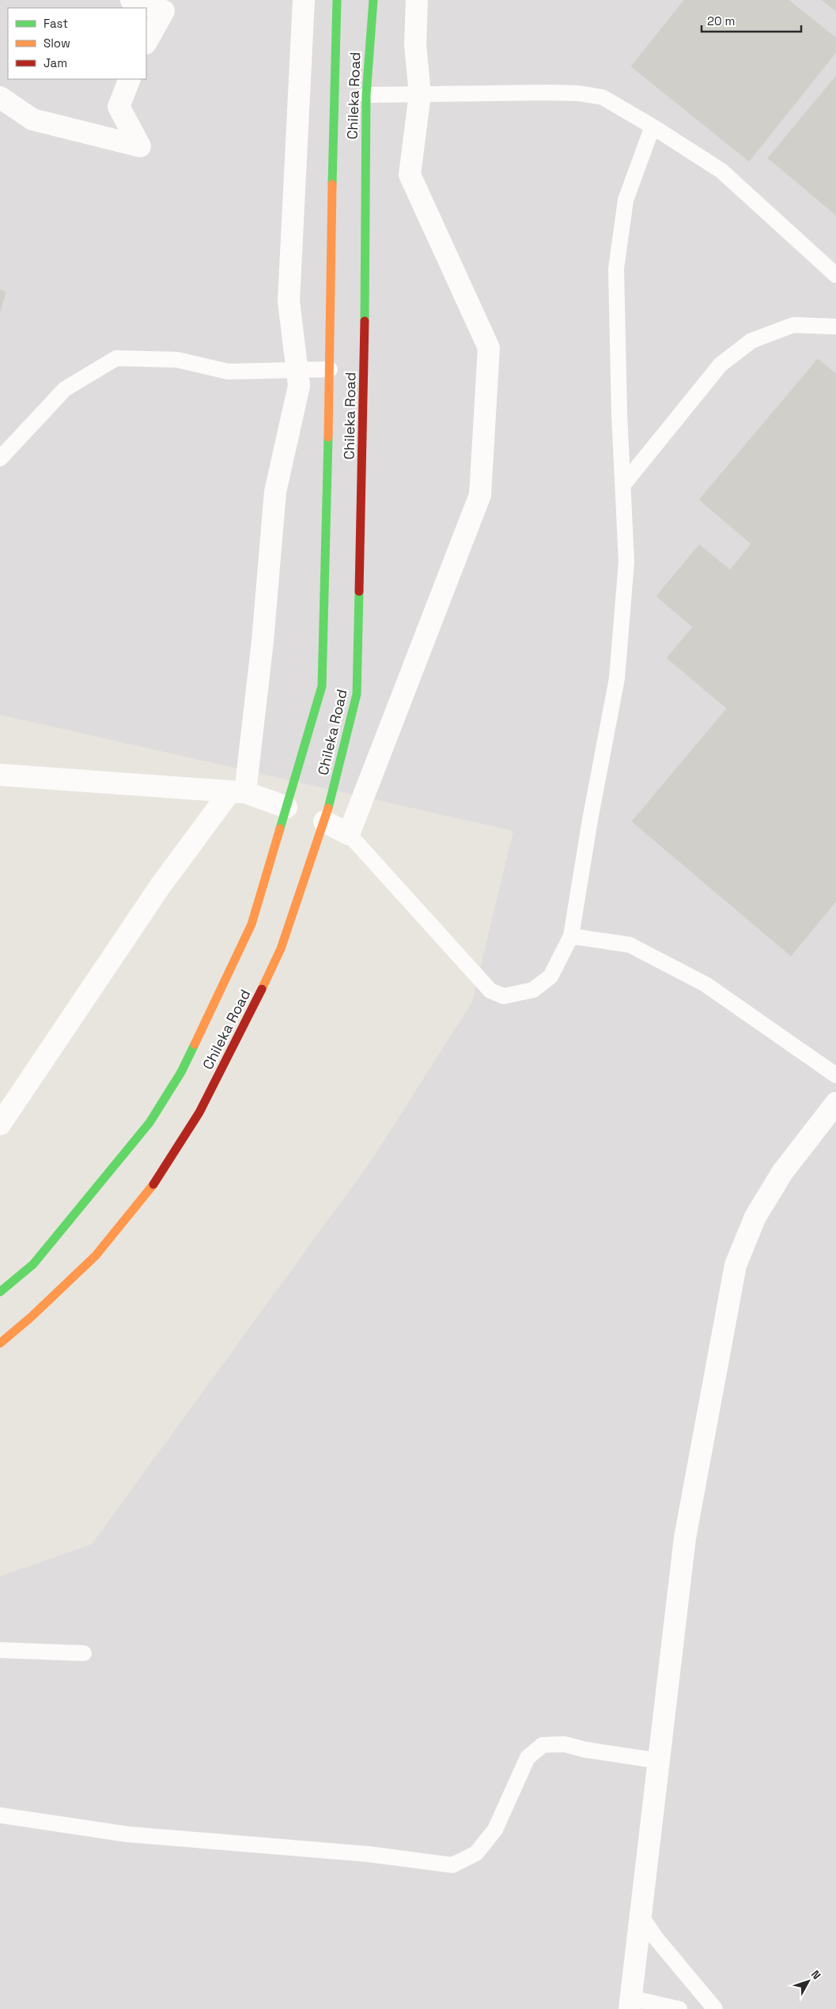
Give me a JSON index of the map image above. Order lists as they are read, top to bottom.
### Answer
{
  "streets": {
    "highway": ["Chileka Road"]
  },
  "legend": ["Fast", "Slow", "Jam"],
  "scale_bar": "20 m",
  "north": "top right"
}
